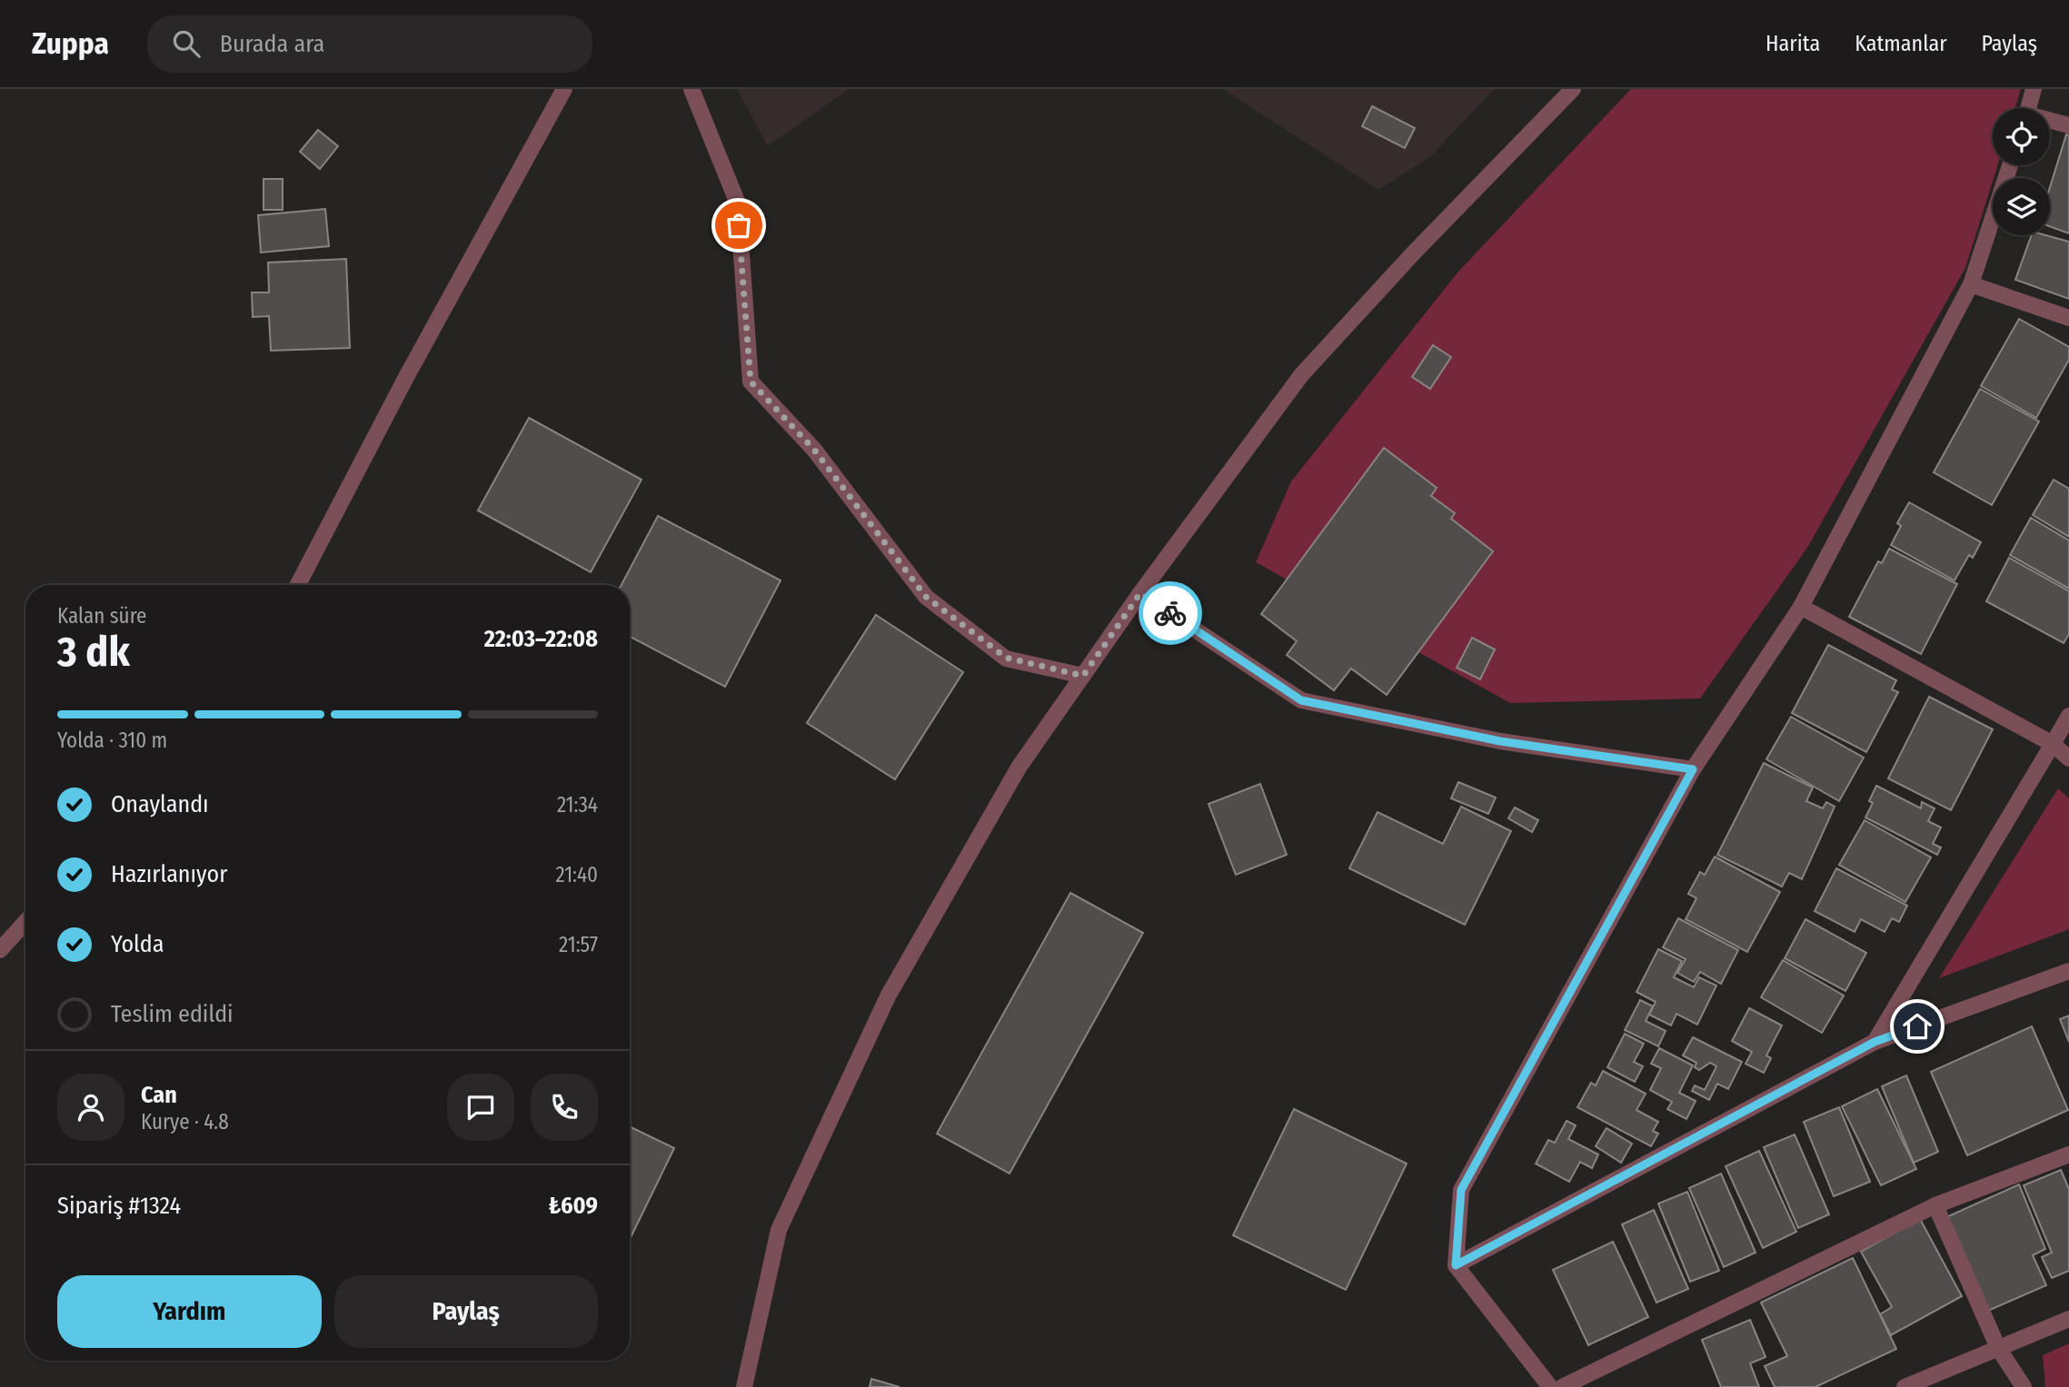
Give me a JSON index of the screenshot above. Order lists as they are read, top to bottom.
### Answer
{
  "page": {
    "header": "Zuppa",
    "search": "Burada ara",
    "nav": ["Harita", "Katmanlar", "Paylaş"],
    "heading": ["3 dk", "Kalan süre", "22:03–22:08"],
    "panel": [
      "Can",
      "Kurye · 4.8",
      "Sipariş #1324",
      "₺609"
    ],
    "bar": "Yolda · 310 m",
    "list": [
      ["Onaylandı", "21:34"],
      ["Hazırlanıyor", "21:40"],
      ["Yolda", "21:57"],
      "Teslim edildi"
    ],
    "buttons": ["Yardım", "Paylaş"]
  }
}
